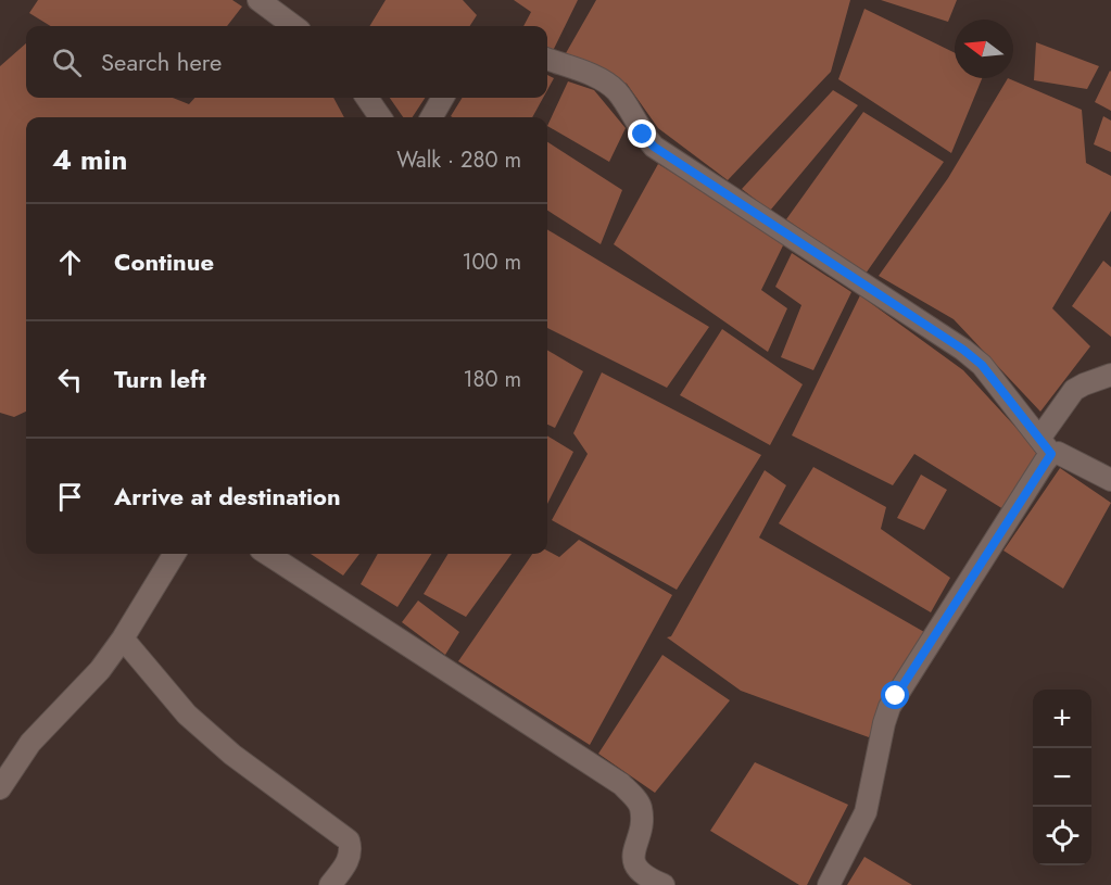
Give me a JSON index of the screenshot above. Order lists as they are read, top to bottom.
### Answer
{
  "north": "left",
  "page": {
    "search": "Search here",
    "heading": ["4 min", "Walk · 280 m"],
    "list": [
      ["Continue", "100 m"],
      ["Turn left", "180 m"],
      "Arrive at destination"
    ],
    "map_buttons": ["+", "−"]
  }
}
